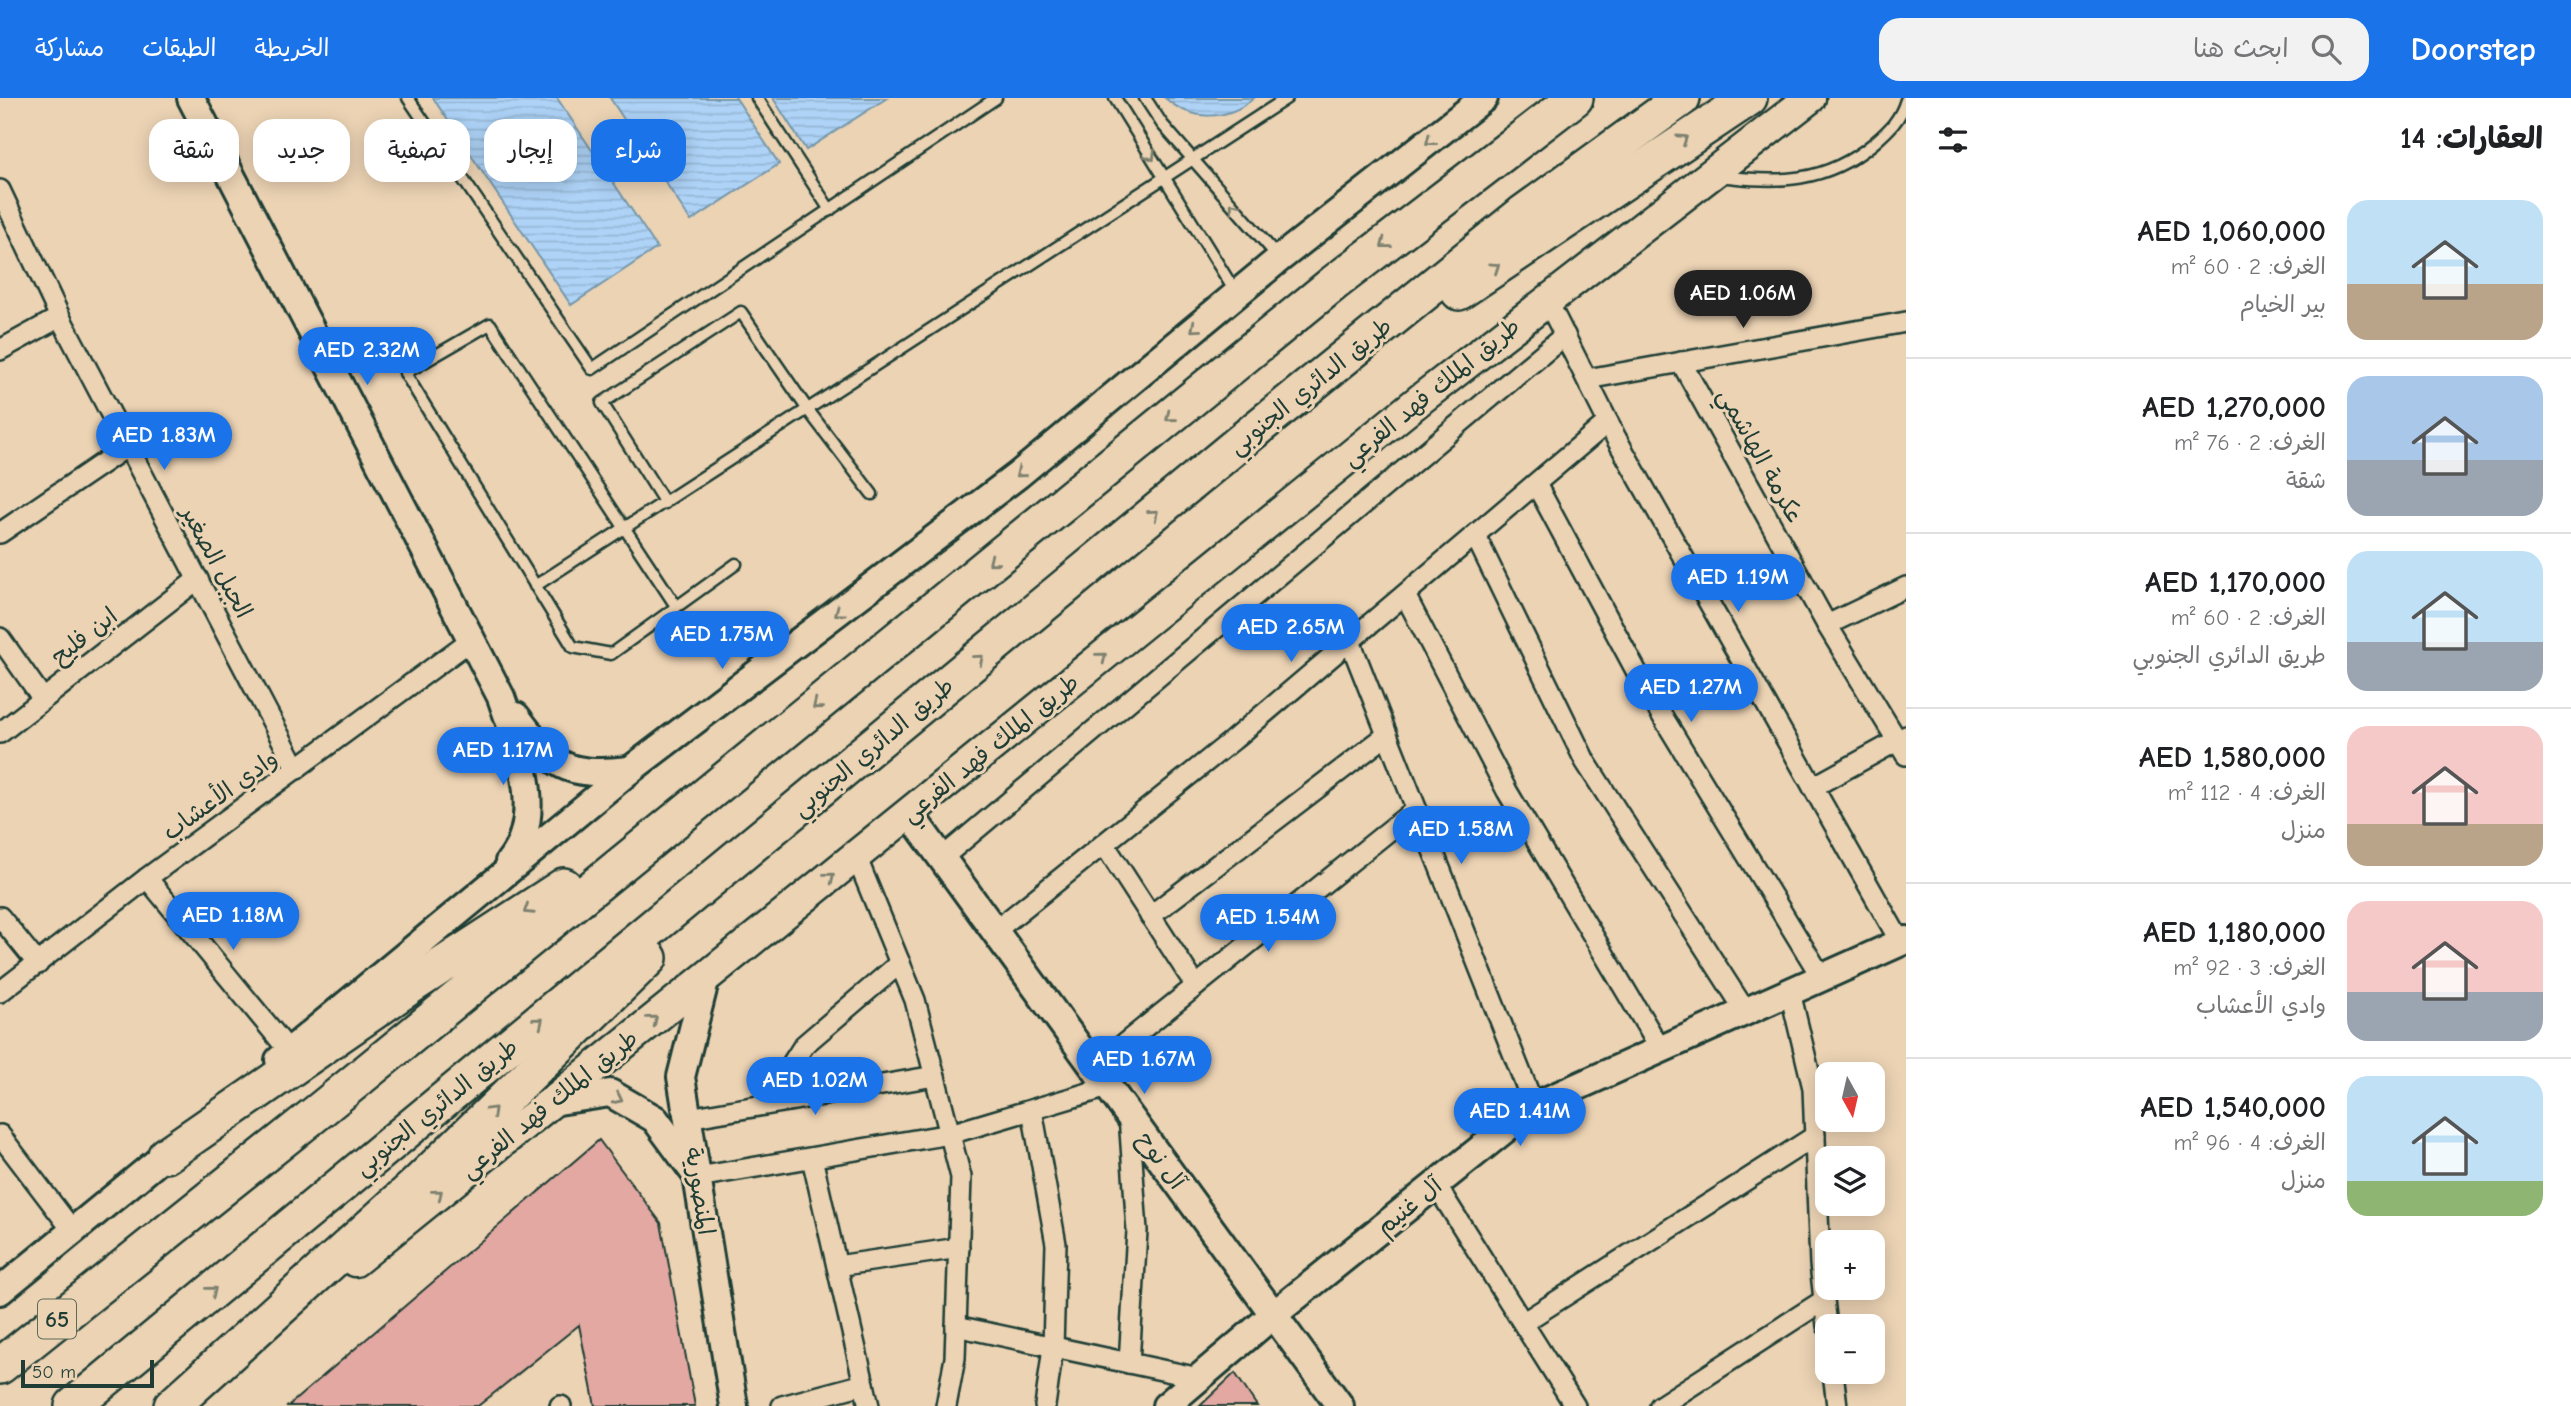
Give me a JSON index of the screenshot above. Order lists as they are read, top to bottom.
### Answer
{
  "streets": {
    "highway": ["طريق الدائري الجنوبي", "65"],
    "main road": [
      "طريق الملك فهد الفرعي",
      "آل نوح",
      "المنصورية",
      "آل غنيم"
    ],
    "street": [
      "عكرمة الهاشمي",
      "الجبل الصغير",
      "ابن فليح",
      "وادي الأعشاب"
    ]
  },
  "crossings": [
    ["طريق الملك فهد الفرعي", "آل نوح"],
    ["طريق الملك فهد الفرعي", "المنصورية"],
    ["الجبل الصغير", "ابن فليح"],
    ["الجبل الصغير", "وادي الأعشاب"],
    ["آل نوح", "آل غنيم"]
  ],
  "scale_bar": "50 m",
  "north": "bottom",
  "page": {
    "header": "Doorstep",
    "search": "ابحث هنا",
    "nav": ["الخريطة", "الطبقات", "مشاركة"],
    "heading": "العقارات: 14",
    "chip": [
      "شراء",
      "إيجار",
      "تصفية",
      "جديد",
      "شقة"
    ],
    "list": [
      {
        "name": "AED 1,060,000",
        "note": "الغرف: 2 · 60 m² · بير الخيام"
      },
      {
        "name": "AED 1,270,000",
        "note": "الغرف: 2 · 76 m² · شقة"
      },
      {
        "name": "AED 1,170,000",
        "note": "الغرف: 2 · 60 m² · طريق الدائري الجنوبي"
      },
      {
        "name": "AED 1,580,000",
        "note": "الغرف: 4 · 112 m² · منزل"
      },
      {
        "name": "AED 1,180,000",
        "note": "الغرف: 3 · 92 m² · وادي الأعشاب"
      },
      {
        "name": "AED 1,540,000",
        "note": "الغرف: 4 · 96 m² · منزل"
      }
    ],
    "price": [
      "AED 1.06M",
      "AED 2.32M",
      "AED 1.83M",
      "AED 1.19M",
      "AED 2.65M",
      "AED 1.75M",
      "AED 1.27M",
      "AED 1.17M",
      "AED 1.58M",
      "AED 1.18M",
      "AED 1.54M",
      "AED 1.67M",
      "AED 1.02M",
      "AED 1.41M"
    ],
    "map_buttons": ["+", "−"],
    "scale": "50 m"
  }
}
